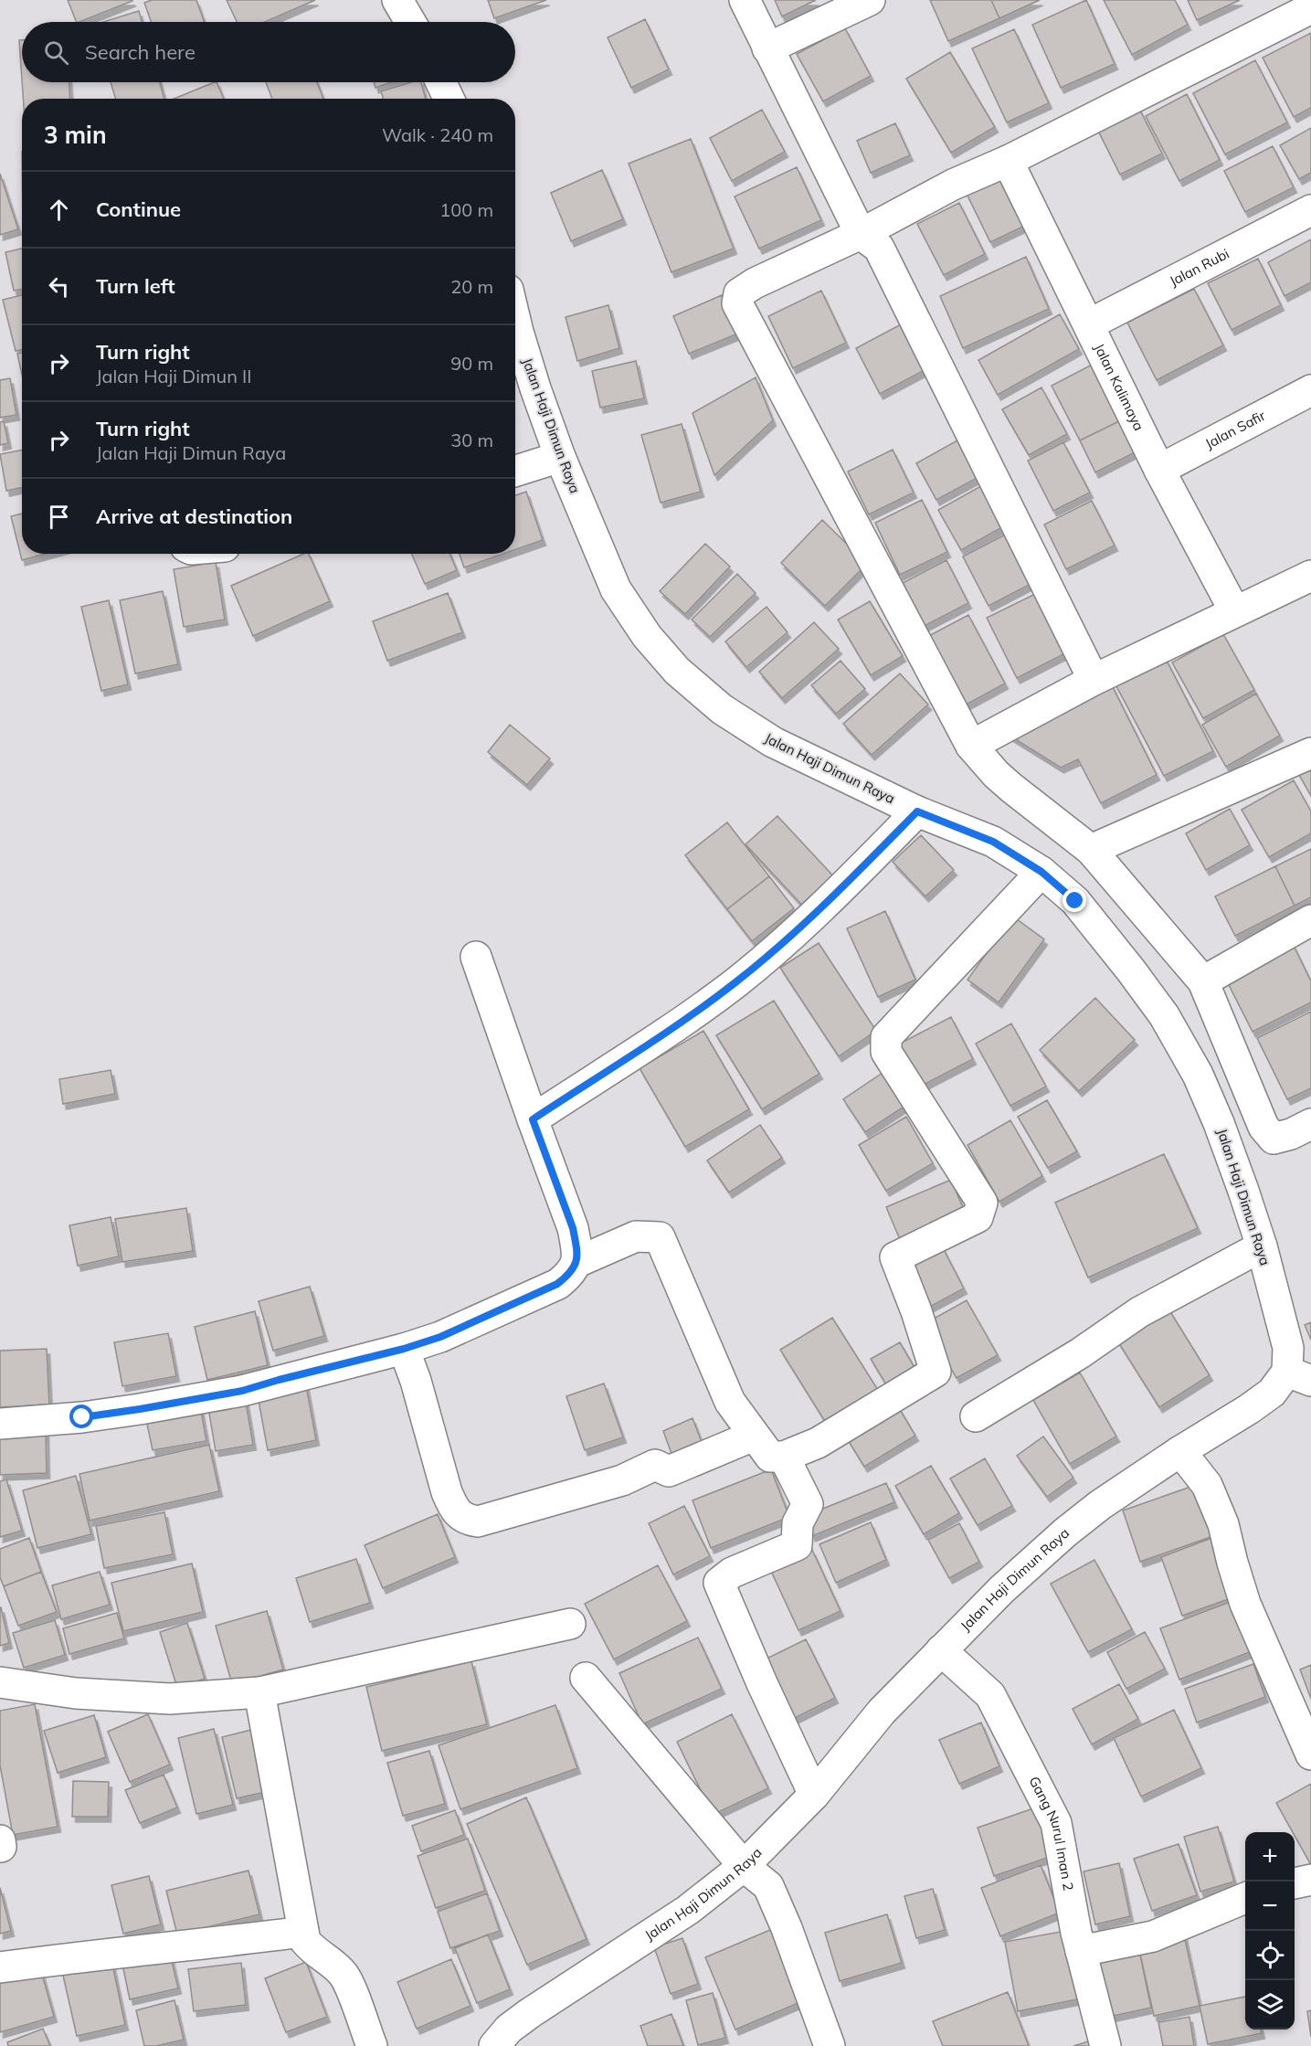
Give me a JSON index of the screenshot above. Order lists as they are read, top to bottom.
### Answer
{
  "streets": {
    "street": [
      "Jalan Rubi",
      "Jalan Kalimaya",
      "Jalan Haji Dimun Raya",
      "Jalan Safir",
      "Gang Nurul Iman 2"
    ]
  },
  "crossings": [
    ["Jalan Rubi", "Jalan Kalimaya"],
    ["Jalan Kalimaya", "Jalan Safir"],
    ["Jalan Haji Dimun Raya", "Gang Nurul Iman 2"]
  ],
  "page": {
    "search": "Search here",
    "heading": ["3 min", "Walk · 240 m"],
    "list": [
      ["Continue", "100 m"],
      ["Turn left", "20 m"],
      ["Turn right", "Jalan Haji Dimun II", "90 m"],
      ["Turn right", "Jalan Haji Dimun Raya", "30 m"],
      "Arrive at destination"
    ],
    "map_buttons": ["+", "−"]
  }
}
